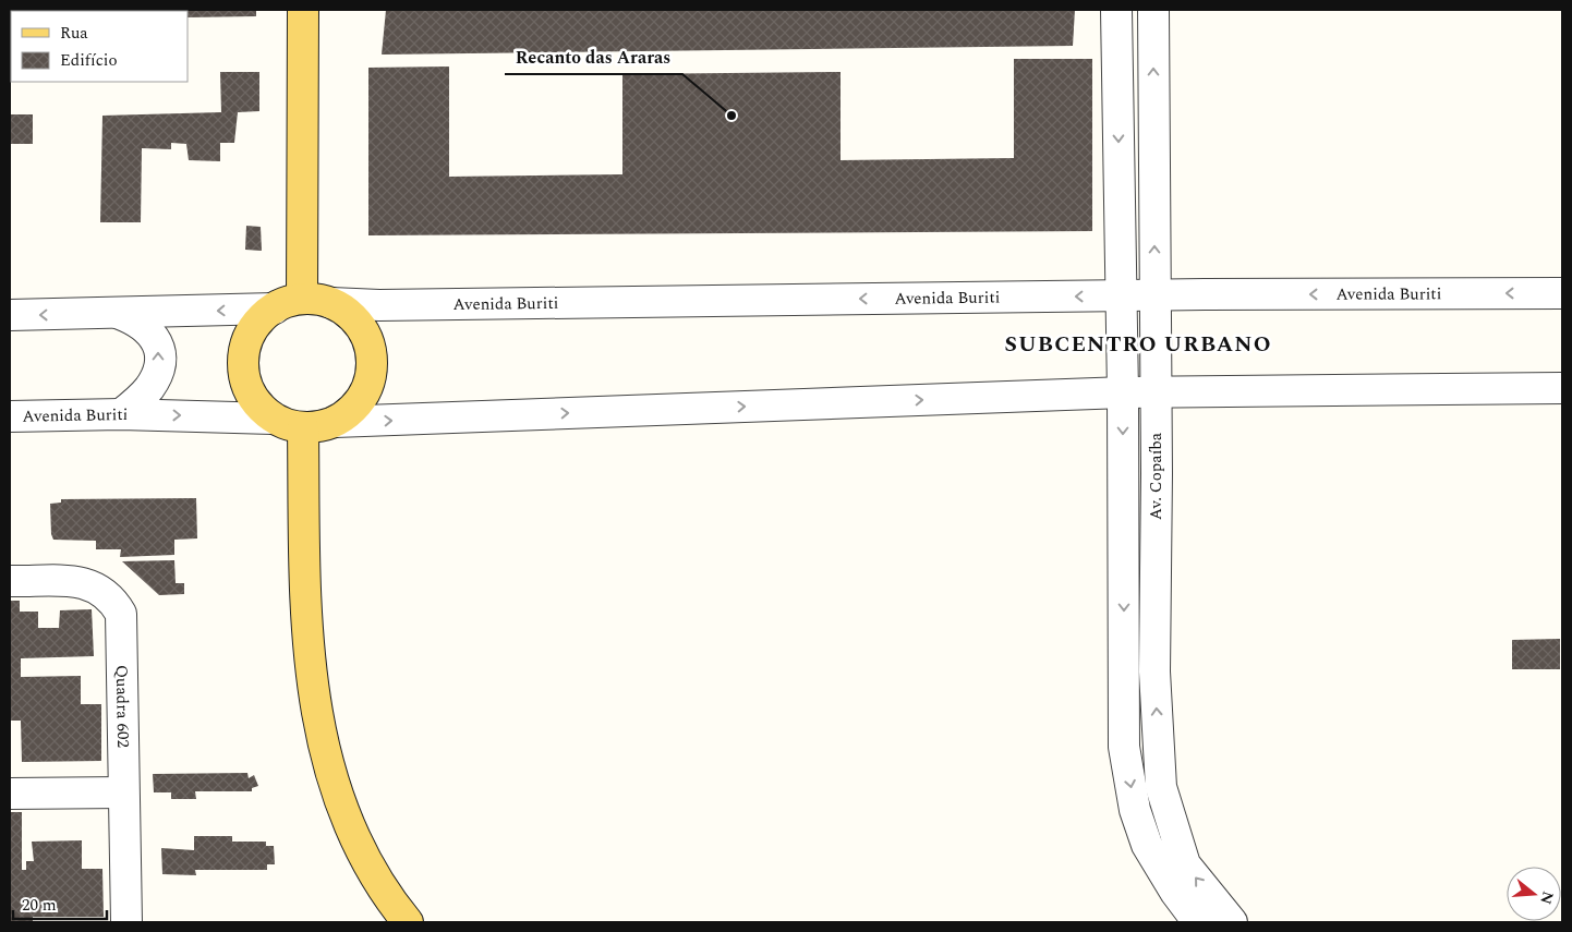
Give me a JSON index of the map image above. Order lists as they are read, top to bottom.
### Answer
{
  "streets": {
    "street": ["Avenida Buriti", "Av. Copaíba", "Quadra 602"]
  },
  "crossings": [
    ["Avenida Buriti", "Av. Copaíba"]
  ],
  "districts": ["SUBCENTRO URBANO"],
  "places": ["Recanto das Araras"],
  "legend": ["Rua", "Edifício"],
  "scale_bar": "20 m",
  "north": "right"
}
